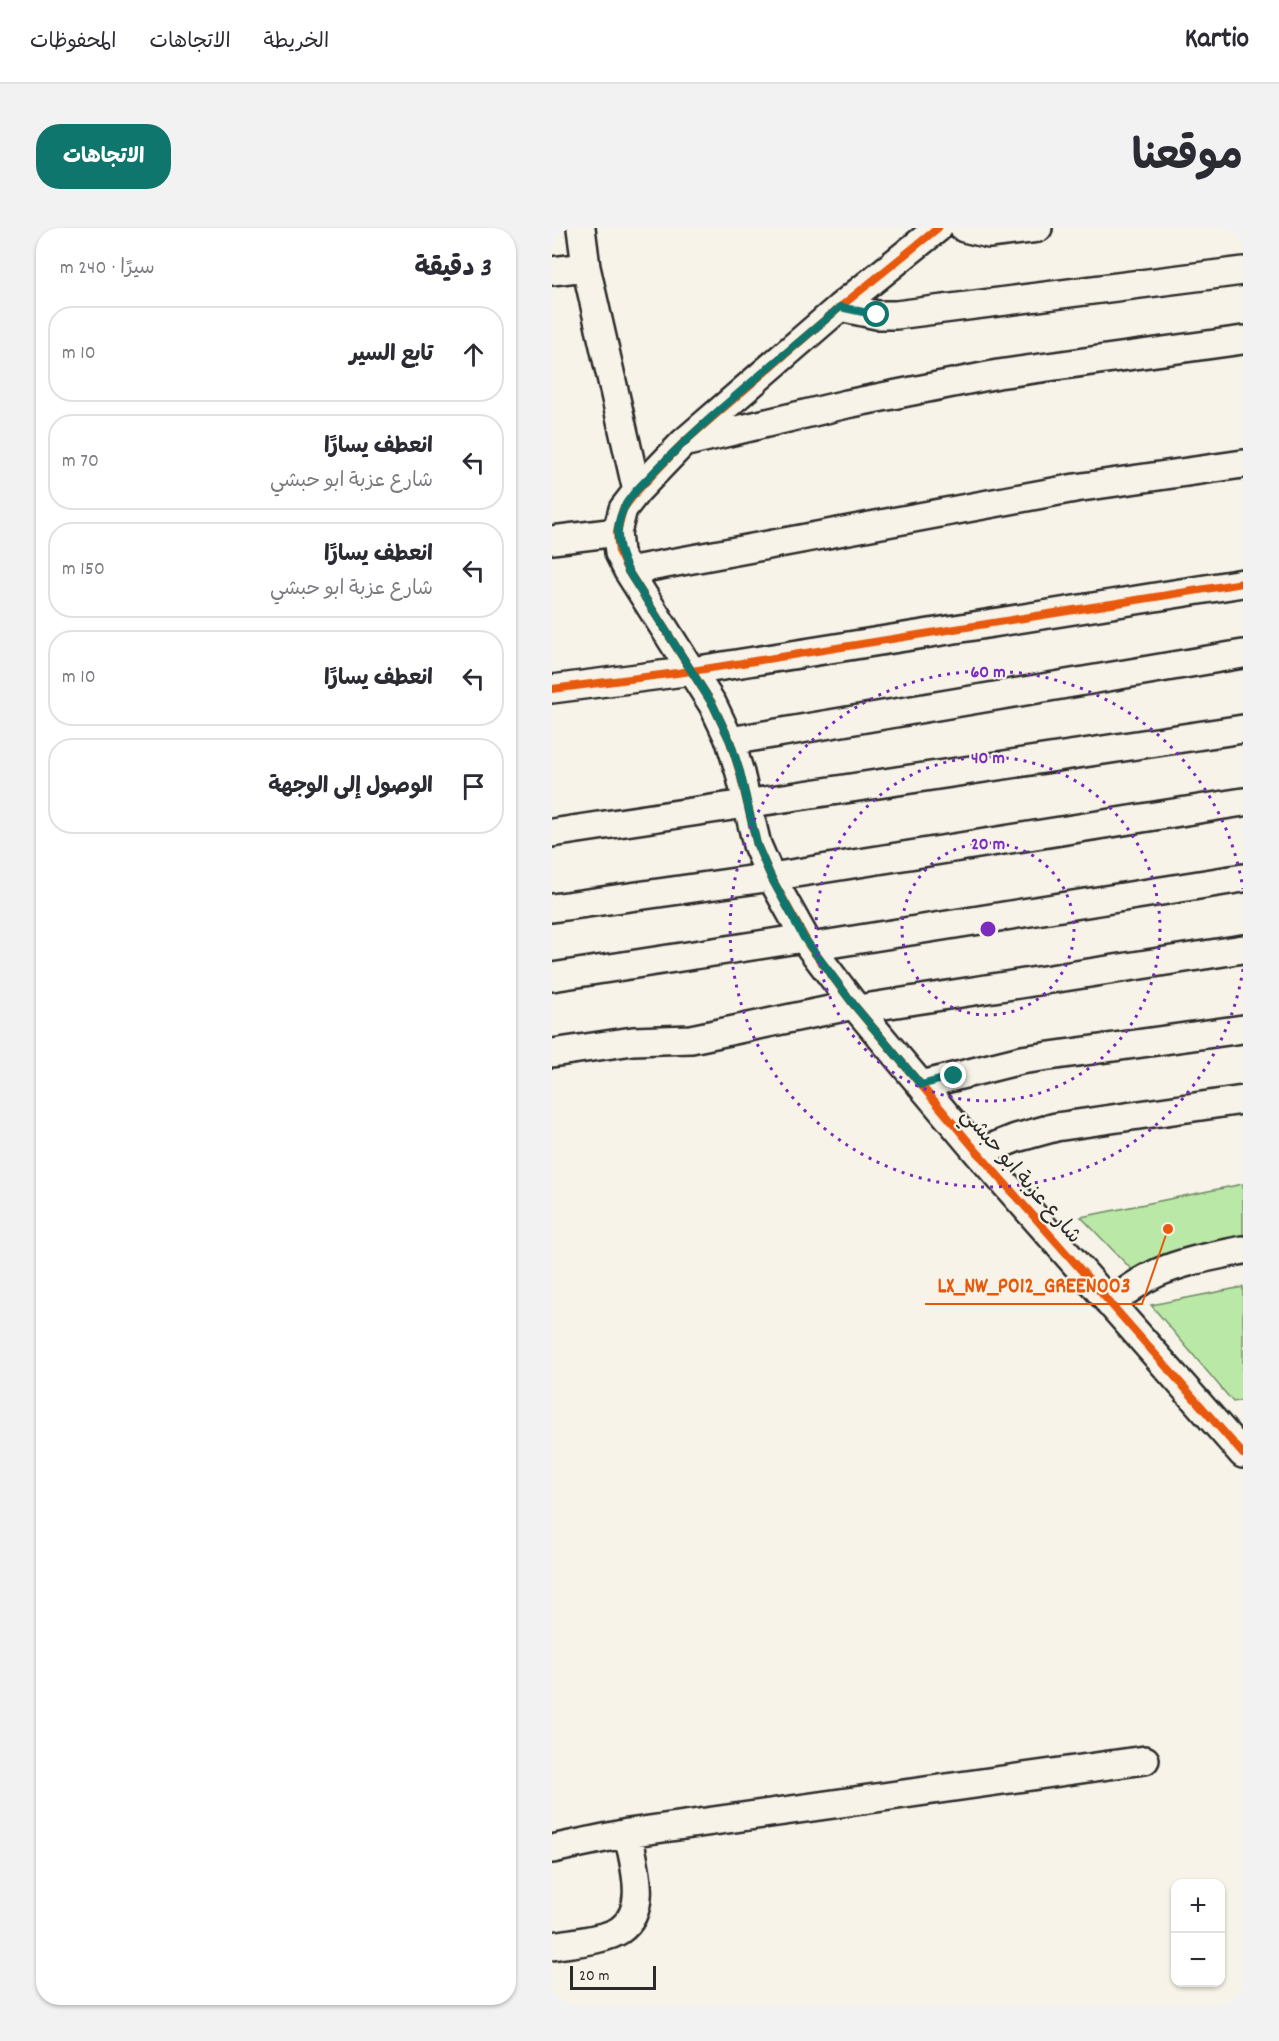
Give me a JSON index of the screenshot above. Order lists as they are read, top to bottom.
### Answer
{
  "streets": {
    "street": ["شارع عزبة ابو حبشي"]
  },
  "places": ["LX_NW_P012_GREEN003"],
  "scale_bar": "20 m",
  "page": {
    "header": "Kartio",
    "nav": ["الخريطة", "الاتجاهات", "المحفوظات"],
    "title": "موقعنا",
    "buttons": "الاتجاهات",
    "heading": ["3 دقيقة", "سيرًا · 240 m"],
    "list": [
      ["تابع السير", "10 m"],
      ["انعطف يسارًا", "شارع عزبة ابو حبشي", "70 m"],
      ["انعطف يسارًا", "شارع عزبة ابو حبشي", "150 m"],
      ["انعطف يسارًا", "10 m"],
      "الوصول إلى الوجهة"
    ],
    "map_buttons": ["+", "−"],
    "scale": "20 m"
  },
  "rings": ["60 m", "40 m", "20 m"]
}
